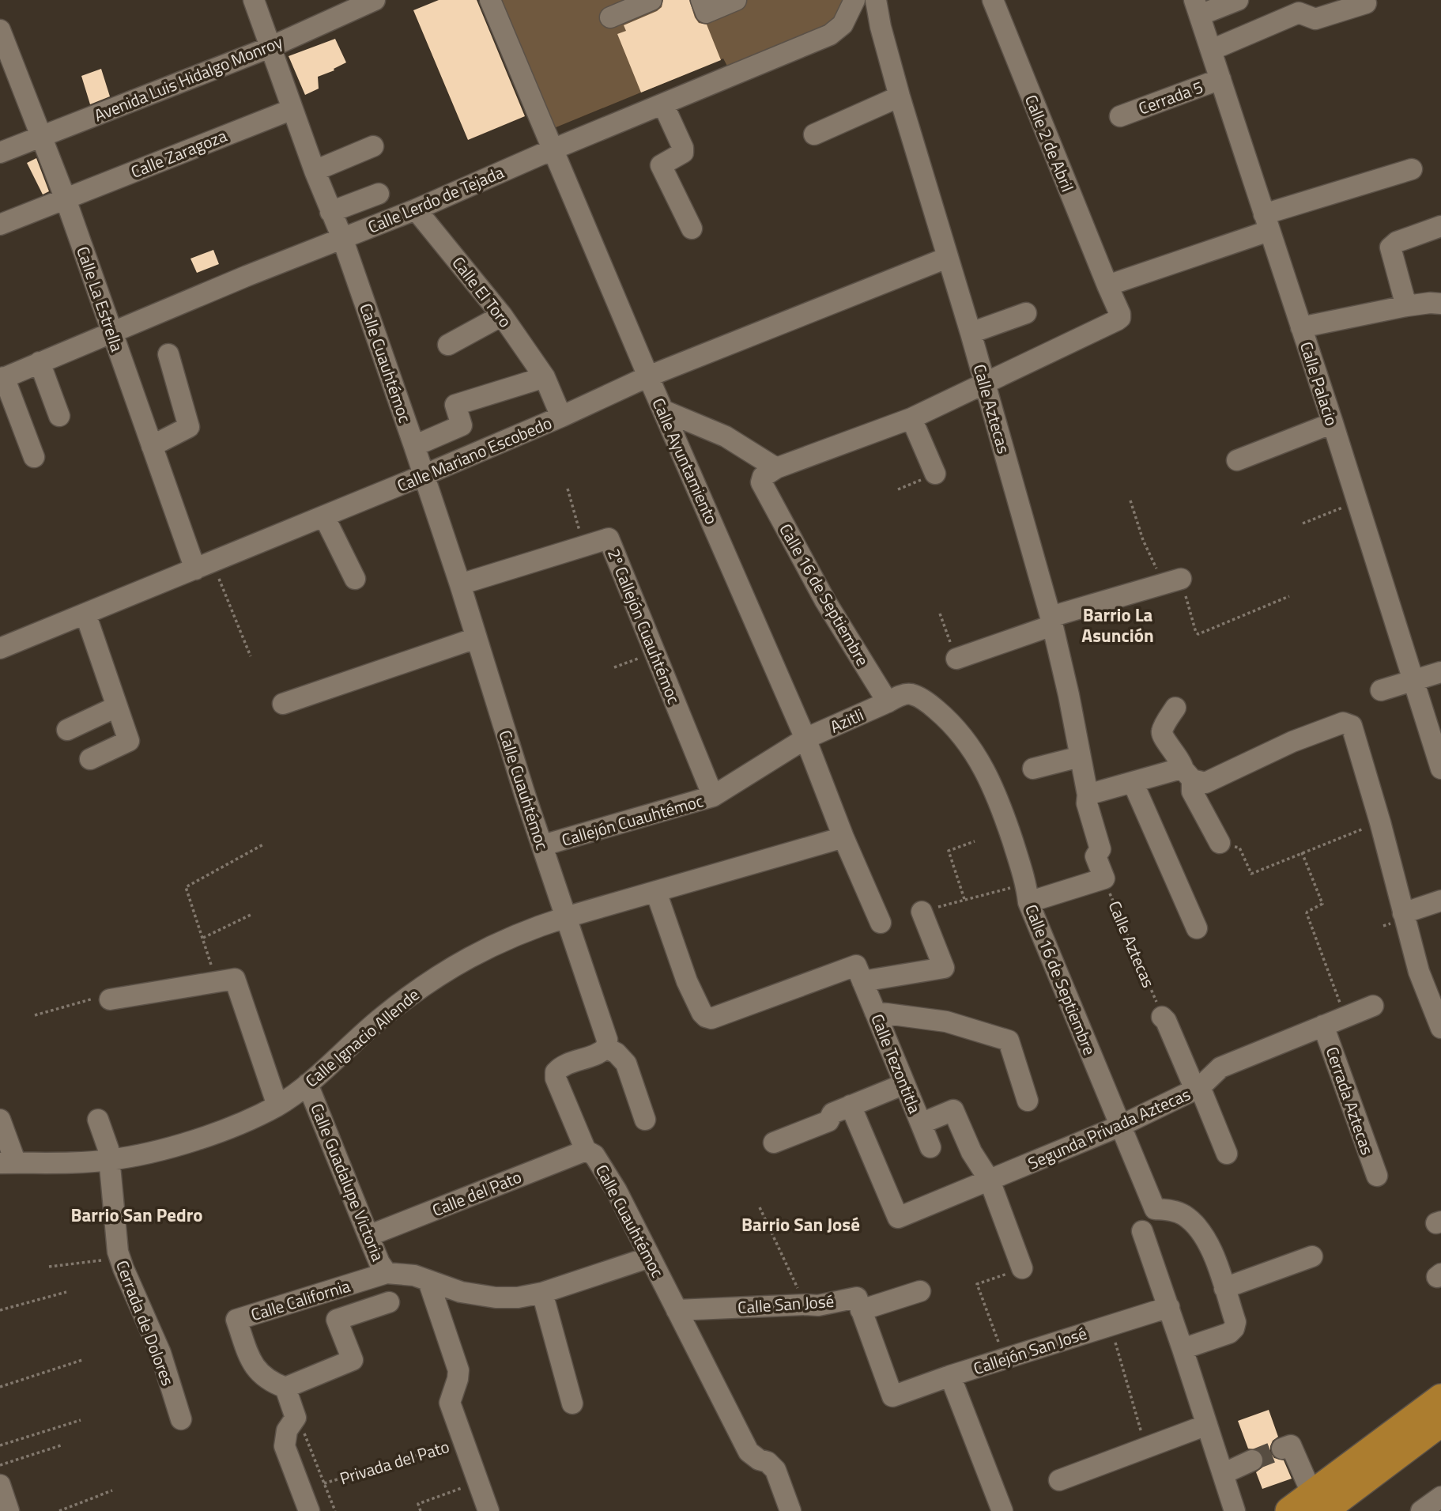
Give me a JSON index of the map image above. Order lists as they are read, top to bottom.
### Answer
{
  "streets": {
    "street": [
      "Avenida Luis Hidalgo Monroy",
      "Cerrada 5",
      "Calle 2 de Abril",
      "Calle Zaragoza",
      "Calle Lerdo de Tejada",
      "Calle El Toro",
      "Calle La Estrella",
      "Calle Cuauhtémoc",
      "Calle Palacio",
      "Calle Aztecas",
      "Calle Mariano Escobedo",
      "Calle Ayuntamiento",
      "Calle 16 de Septiembre",
      "2º Callejón Cuauhtémoc",
      "Azitli",
      "Callejón Cuauhtémoc",
      "Calle Ignacio Allende",
      "Calle Tezontitla",
      "Cerrada Aztecas",
      "Segunda Privada Aztecas",
      "Calle Guadalupe Victoria",
      "Calle del Pato",
      "Calle California",
      "Calle San José",
      "Cerrada de Dolores",
      "Callejón San José"
    ],
    "path": ["Privada del Pato"]
  },
  "crossings": [
    ["Avenida Luis Hidalgo Monroy", "Calle La Estrella"],
    ["Avenida Luis Hidalgo Monroy", "Calle Cuauhtémoc"],
    ["Cerrada 5", "Calle Palacio"],
    ["Calle Zaragoza", "Calle La Estrella"],
    ["Calle Zaragoza", "Calle Cuauhtémoc"],
    ["Calle Lerdo de Tejada", "Calle El Toro"],
    ["Calle Lerdo de Tejada", "Calle La Estrella"],
    ["Calle Lerdo de Tejada", "Calle Cuauhtémoc"],
    ["Calle Lerdo de Tejada", "Calle Ayuntamiento"],
    ["Calle El Toro", "Calle Mariano Escobedo"],
    ["Calle La Estrella", "Calle Mariano Escobedo"],
    ["Calle Cuauhtémoc", "Calle Mariano Escobedo"],
    ["Calle Cuauhtémoc", "2º Callejón Cuauhtémoc"],
    ["Calle Cuauhtémoc", "Callejón Cuauhtémoc"],
    ["Calle Cuauhtémoc", "Calle Ignacio Allende"],
    ["Calle Cuauhtémoc", "Calle Guadalupe Victoria"],
    ["Calle Cuauhtémoc", "Calle del Pato"],
    ["Calle Cuauhtémoc", "Calle San José"],
    ["Calle Aztecas", "Calle Mariano Escobedo"],
    ["Calle Mariano Escobedo", "Calle Ayuntamiento"],
    ["Calle Ayuntamiento", "Azitli"],
    ["Calle Ayuntamiento", "Callejón Cuauhtémoc"],
    ["Calle Ayuntamiento", "Calle Ignacio Allende"],
    ["Calle 16 de Septiembre", "Azitli"],
    ["Calle 16 de Septiembre", "Segunda Privada Aztecas"],
    ["2º Callejón Cuauhtémoc", "Callejón Cuauhtémoc"],
    ["Azitli", "Callejón Cuauhtémoc"],
    ["Calle Ignacio Allende", "Calle Guadalupe Victoria"],
    ["Calle Ignacio Allende", "Cerrada de Dolores"],
    ["Calle Tezontitla", "Segunda Privada Aztecas"],
    ["Cerrada Aztecas", "Segunda Privada Aztecas"],
    ["Calle Guadalupe Victoria", "Calle del Pato"],
    ["Calle Guadalupe Victoria", "Calle California"],
    ["Calle San José", "Callejón San José"]
  ],
  "districts": ["Barrio La Asunción", "Barrio San Pedro", "Barrio San José"]
}
